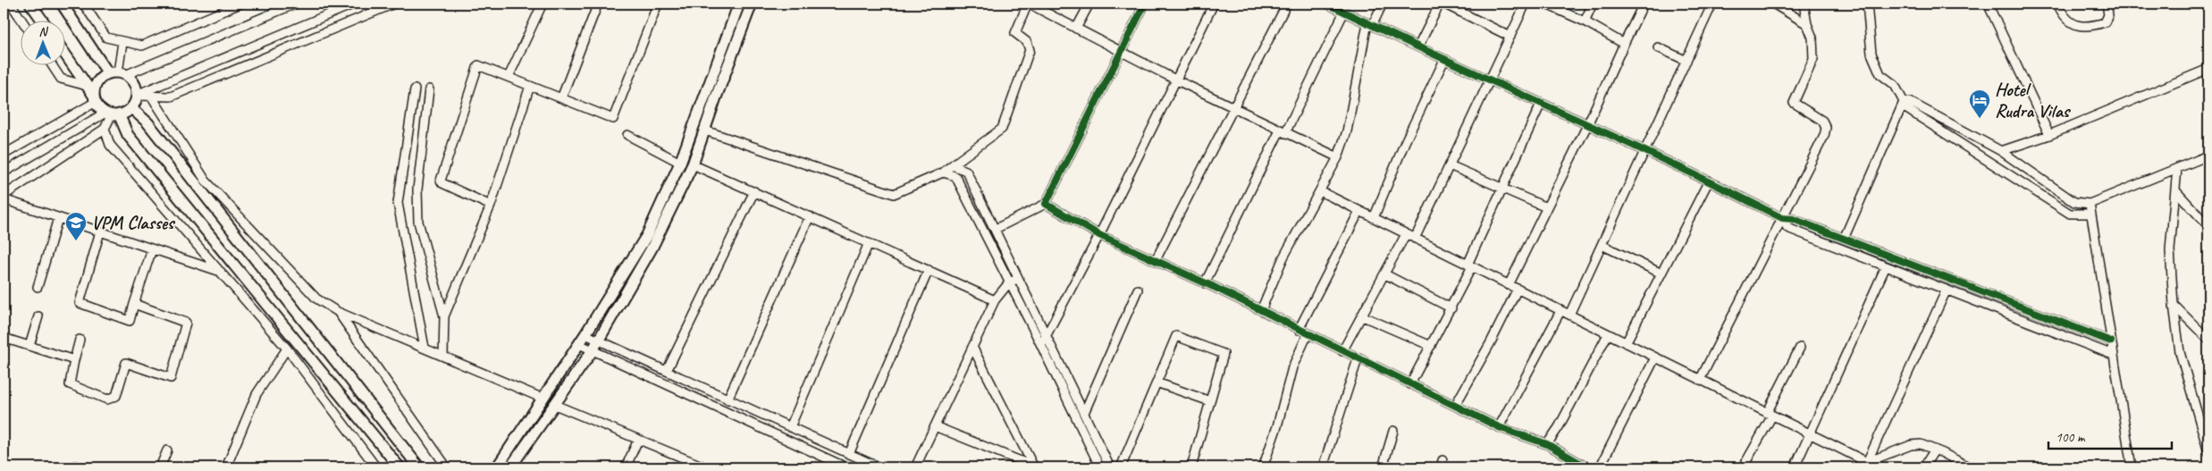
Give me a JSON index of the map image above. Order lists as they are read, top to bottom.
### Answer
{
  "places": {
    "hotel": ["Hotel Rudra Vilas"],
    "school or university": ["VPM Classes"]
  },
  "scale_bar": "100 m",
  "north": "top"
}
